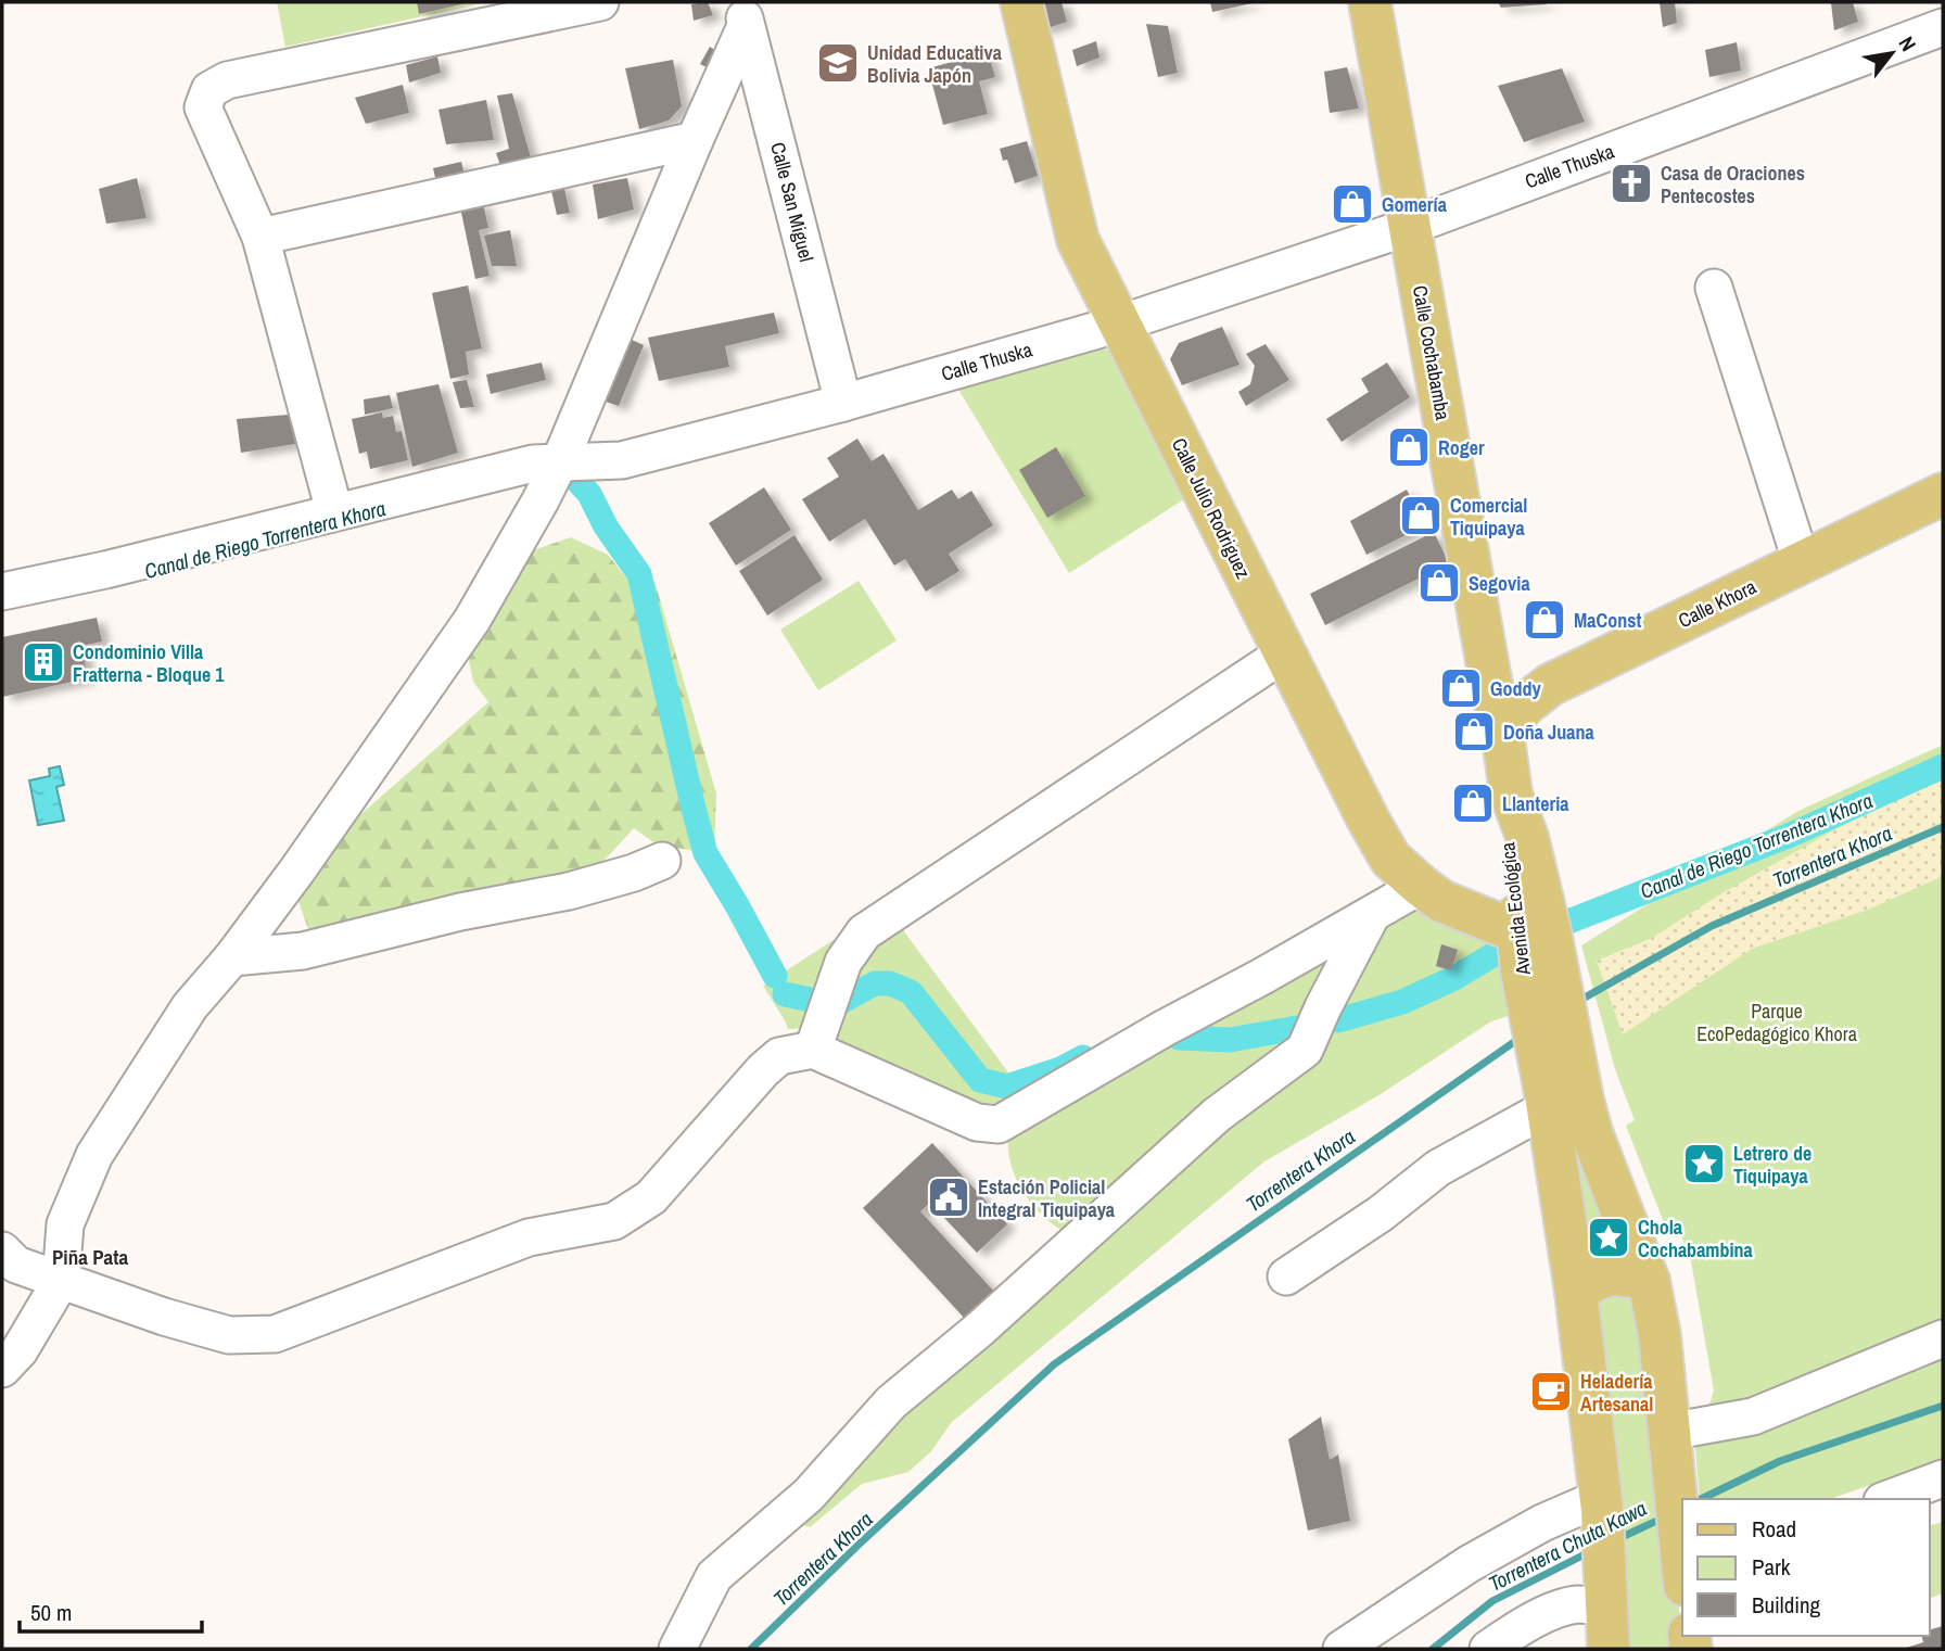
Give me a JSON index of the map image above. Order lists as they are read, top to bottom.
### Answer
{
  "streets": {
    "main road": [
      "Calle Cochabamba",
      "Calle Julio Rodriguez",
      "Calle Khora",
      "Avenida Ecológica"
    ],
    "street": ["Calle Thuska", "Calle San Miguel"]
  },
  "crossings": [
    ["Calle Thuska", "Calle San Miguel"],
    ["Calle Thuska", "Calle Cochabamba"],
    ["Calle Thuska", "Calle Julio Rodriguez"],
    ["Calle Cochabamba", "Calle Khora"],
    ["Calle Cochabamba", "Avenida Ecológica"],
    ["Calle Julio Rodriguez", "Avenida Ecológica"]
  ],
  "districts": ["Piña Pata"],
  "water": ["Canal de Riego Torrentera Khora", "Torrentera Khora", "Torrentera Chuta Kawa"],
  "parks": ["Parque EcoPedagógico Khora"],
  "places": {
    "school or university": ["Unidad Educativa Bolivia Japón"],
    "church": ["Casa de Oraciones Pentecostes"],
    "shop": [
      "Gomería",
      "Roger",
      "Comercial Tiquipaya",
      "Segovia",
      "MaConst",
      "Goddy",
      "Doña Juana",
      "Llanteria"
    ],
    "building": ["Condominio Villa Fratterna - Bloque 1"],
    "place": ["Letrero de Tiquipaya", "Chola Cochabambina"],
    "public building": ["Estación Policial Integral Tiquipaya"],
    "cafe": ["Heladería Artesanal"]
  },
  "legend": ["Road", "Park", "Building"],
  "scale_bar": "50 m",
  "north": "top right"
}
